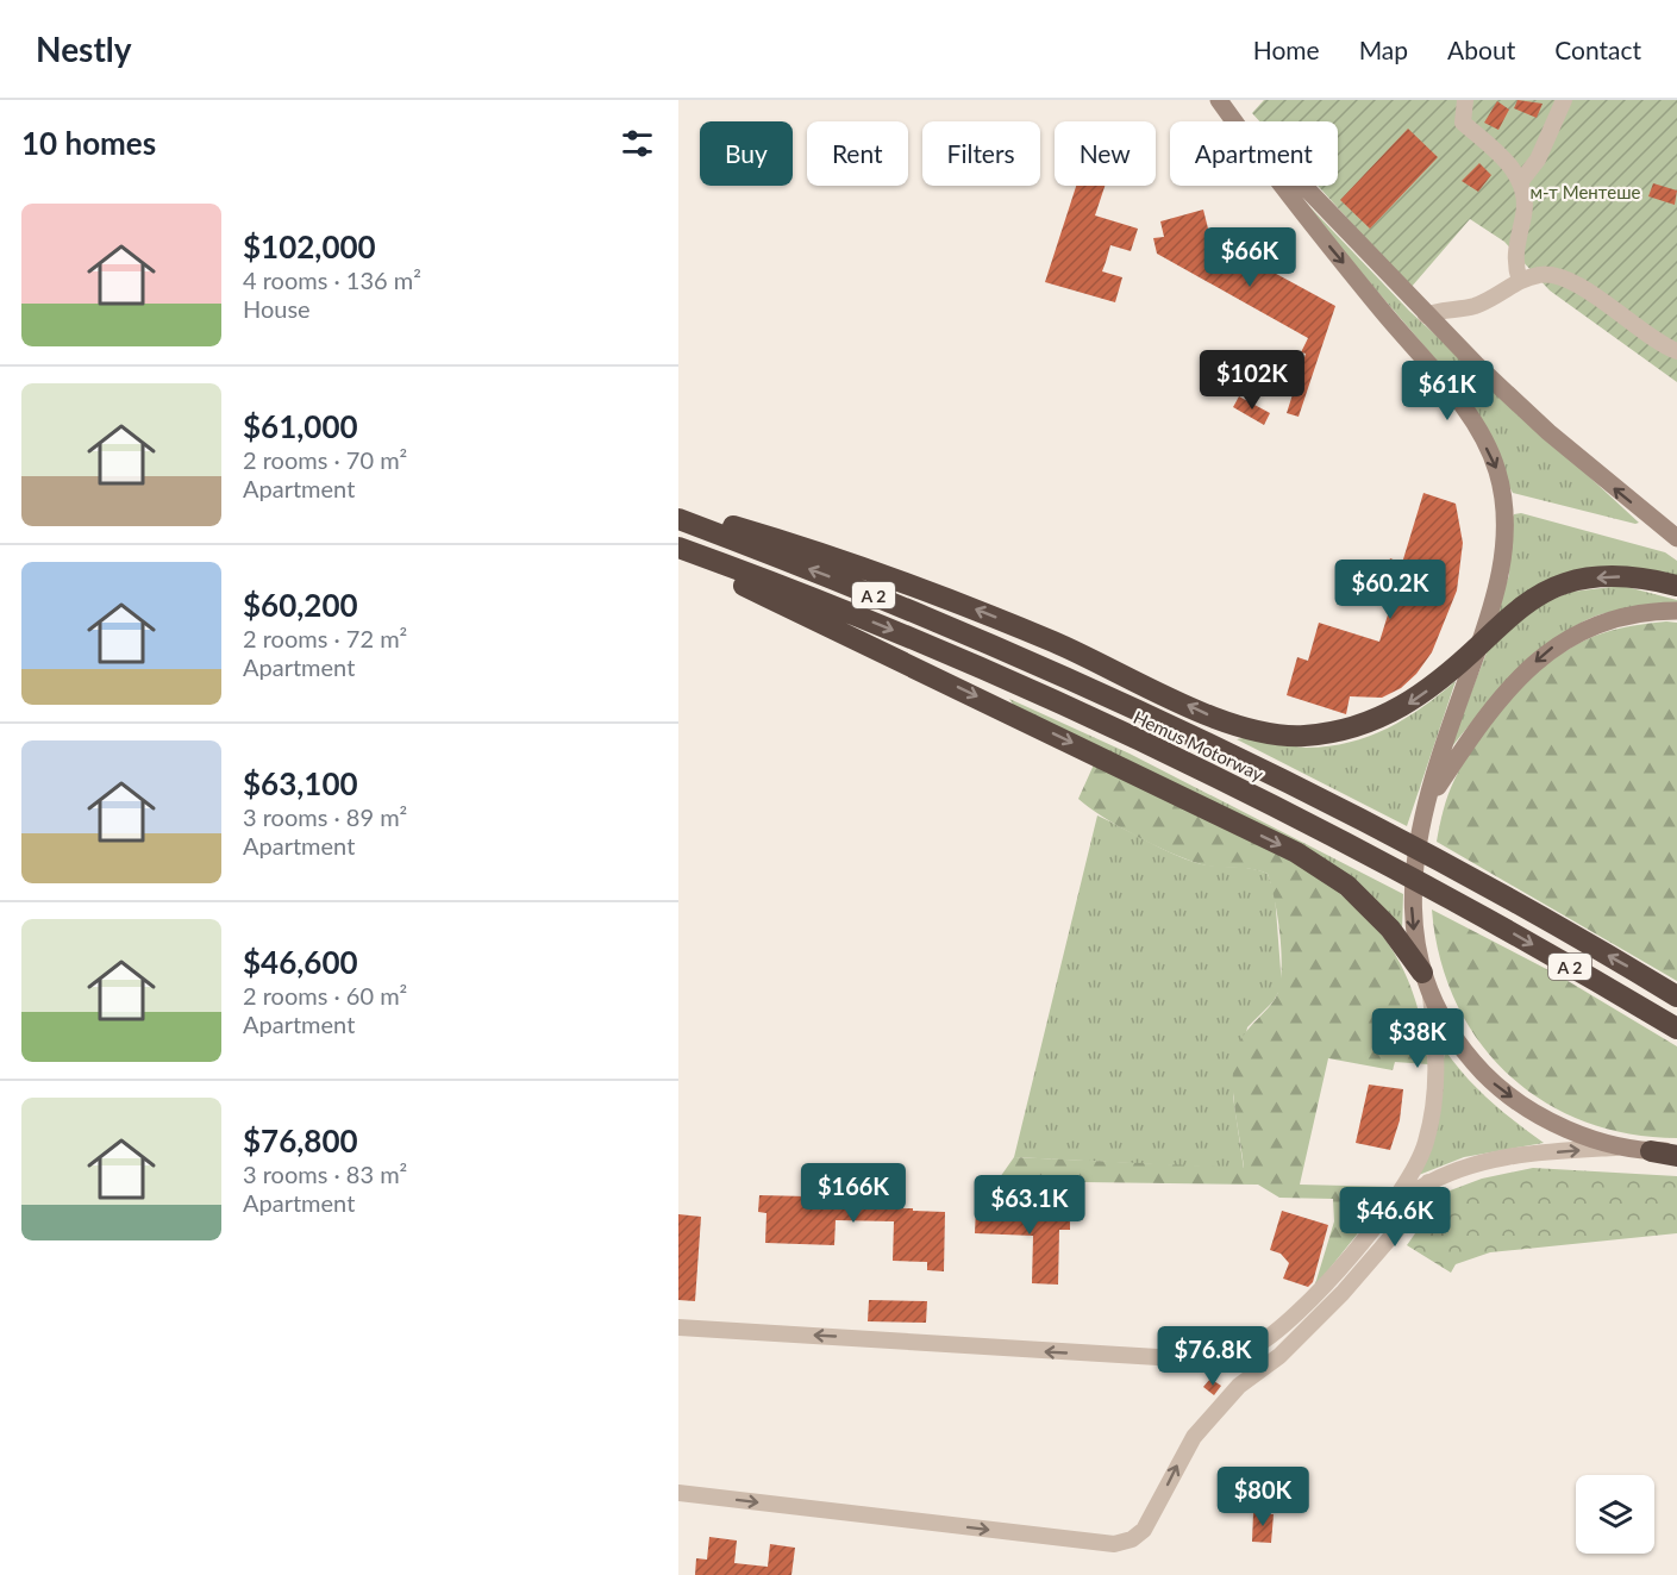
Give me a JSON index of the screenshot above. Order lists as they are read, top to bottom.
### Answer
{
  "streets": {
    "highway": ["A 2", "Hemus Motorway"]
  },
  "parks": ["м-т Ментeше"],
  "page": {
    "header": "Nestly",
    "nav": [
      "Home",
      "Map",
      "About",
      "Contact"
    ],
    "heading": "10 homes",
    "chip": [
      "Buy",
      "Rent",
      "Filters",
      "New",
      "Apartment"
    ],
    "list": [
      {
        "name": "$102,000",
        "note": "4 rooms · 136 m² · House"
      },
      {
        "name": "$61,000",
        "note": "2 rooms · 70 m² · Apartment"
      },
      {
        "name": "$60,200",
        "note": "2 rooms · 72 m² · Apartment"
      },
      {
        "name": "$63,100",
        "note": "3 rooms · 89 m² · Apartment"
      },
      {
        "name": "$46,600",
        "note": "2 rooms · 60 m² · Apartment"
      },
      {
        "name": "$76,800",
        "note": "3 rooms · 83 m² · Apartment"
      }
    ],
    "price": [
      "$66K",
      "$102K",
      "$61K",
      "$60.2K",
      "$38K",
      "$166K",
      "$63.1K",
      "$46.6K",
      "$76.8K",
      "$80K"
    ]
  }
}
